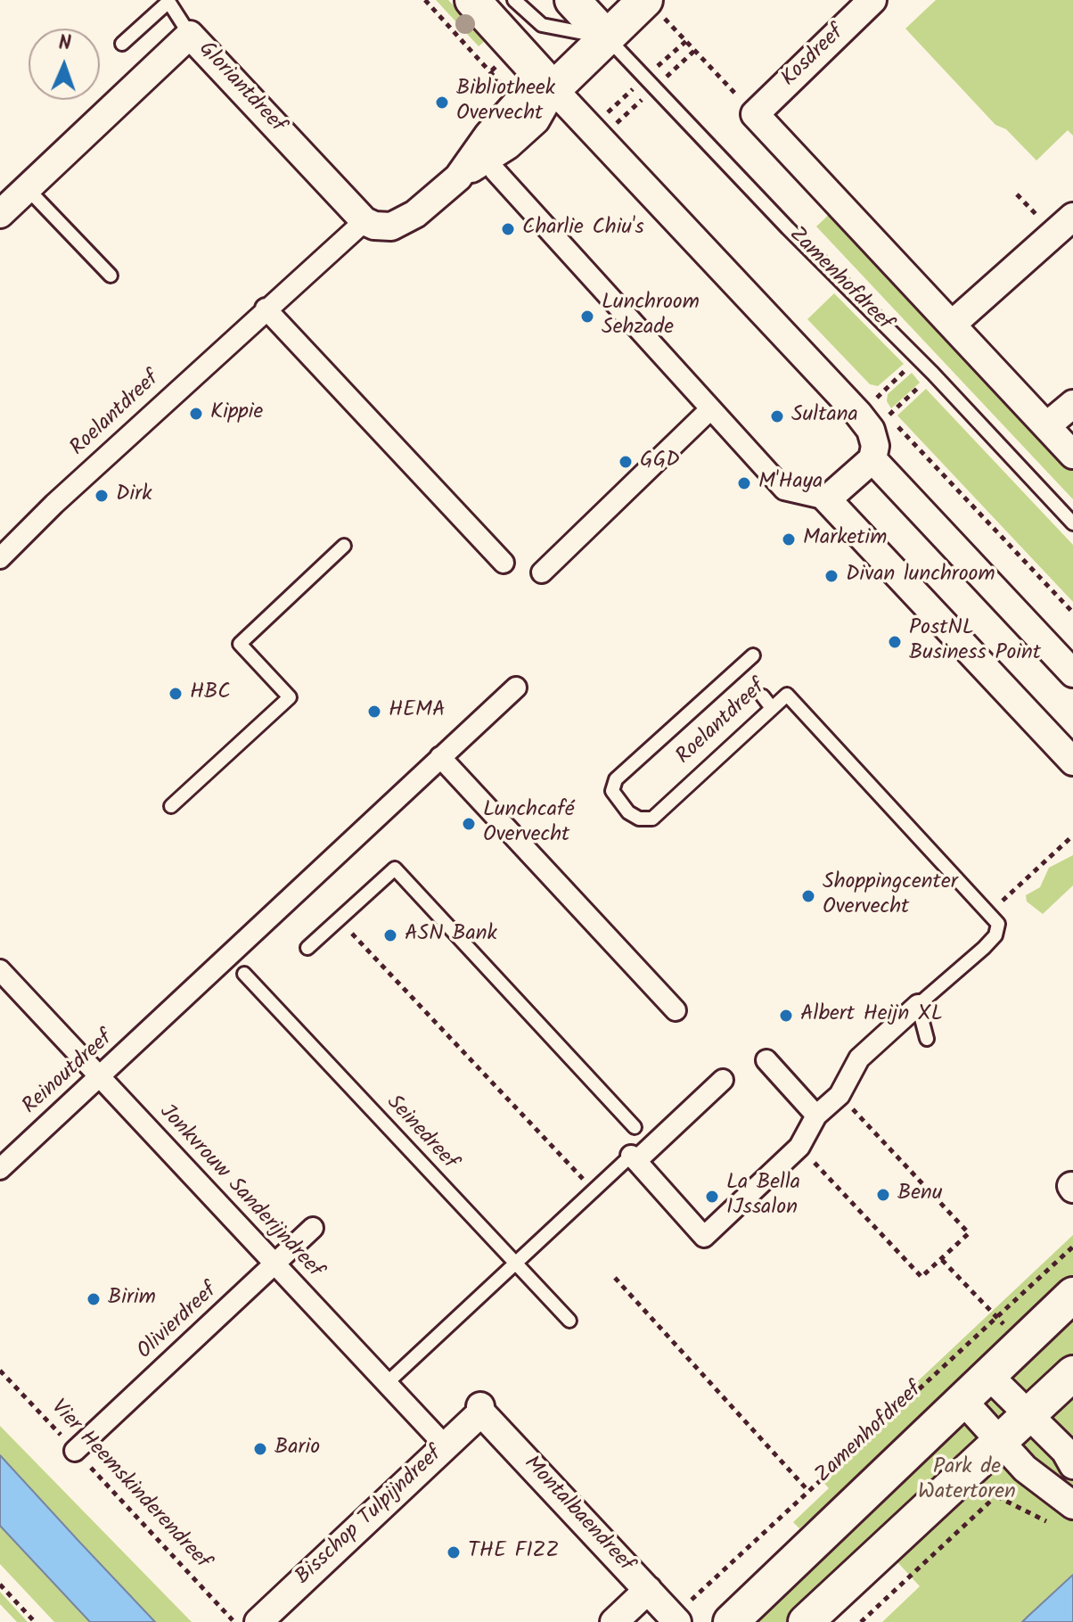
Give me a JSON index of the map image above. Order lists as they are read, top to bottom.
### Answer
{
  "streets": {
    "street": [
      "Kosdreef",
      "Gloriantdreef",
      "Zamenhofdreef",
      "Roelantdreef",
      "Reinoutdreef",
      "Jonkvrouw Sanderijndreef",
      "Olivierdreef",
      "Montalbaendreef",
      "Bisschop Tulpijndreef"
    ],
    "lane": ["Seinedreef"],
    "path": ["Vier Heemskinderendreef"]
  },
  "crossings": [
    ["Gloriantdreef", "Roelantdreef"],
    ["Zamenhofdreef", "Montalbaendreef"],
    ["Reinoutdreef", "Jonkvrouw Sanderijndreef"],
    ["Jonkvrouw Sanderijndreef", "Olivierdreef"],
    ["Jonkvrouw Sanderijndreef", "Bisschop Tulpijndreef"],
    ["Olivierdreef", "Vier Heemskinderendreef"],
    ["Montalbaendreef", "Bisschop Tulpijndreef"]
  ],
  "parks": ["Park de Watertoren"],
  "places": [
    "Bibliotheek Overvecht",
    "Charlie Chiu's",
    "Lunchroom Sehzade",
    "Kippie",
    "Sultana",
    "GGD",
    "M'Haya",
    "Dirk",
    "Marketim",
    "Divan lunchroom",
    "PostNL Business Point",
    "HBC",
    "HEMA",
    "Lunchcafé Overvecht",
    "Shoppingcenter Overvecht",
    "ASN Bank",
    "Albert Heijn XL",
    "Benu",
    "La Bella IJssalon",
    "Birim",
    "Bario",
    "THE FIZZ"
  ],
  "north": "top"
}
